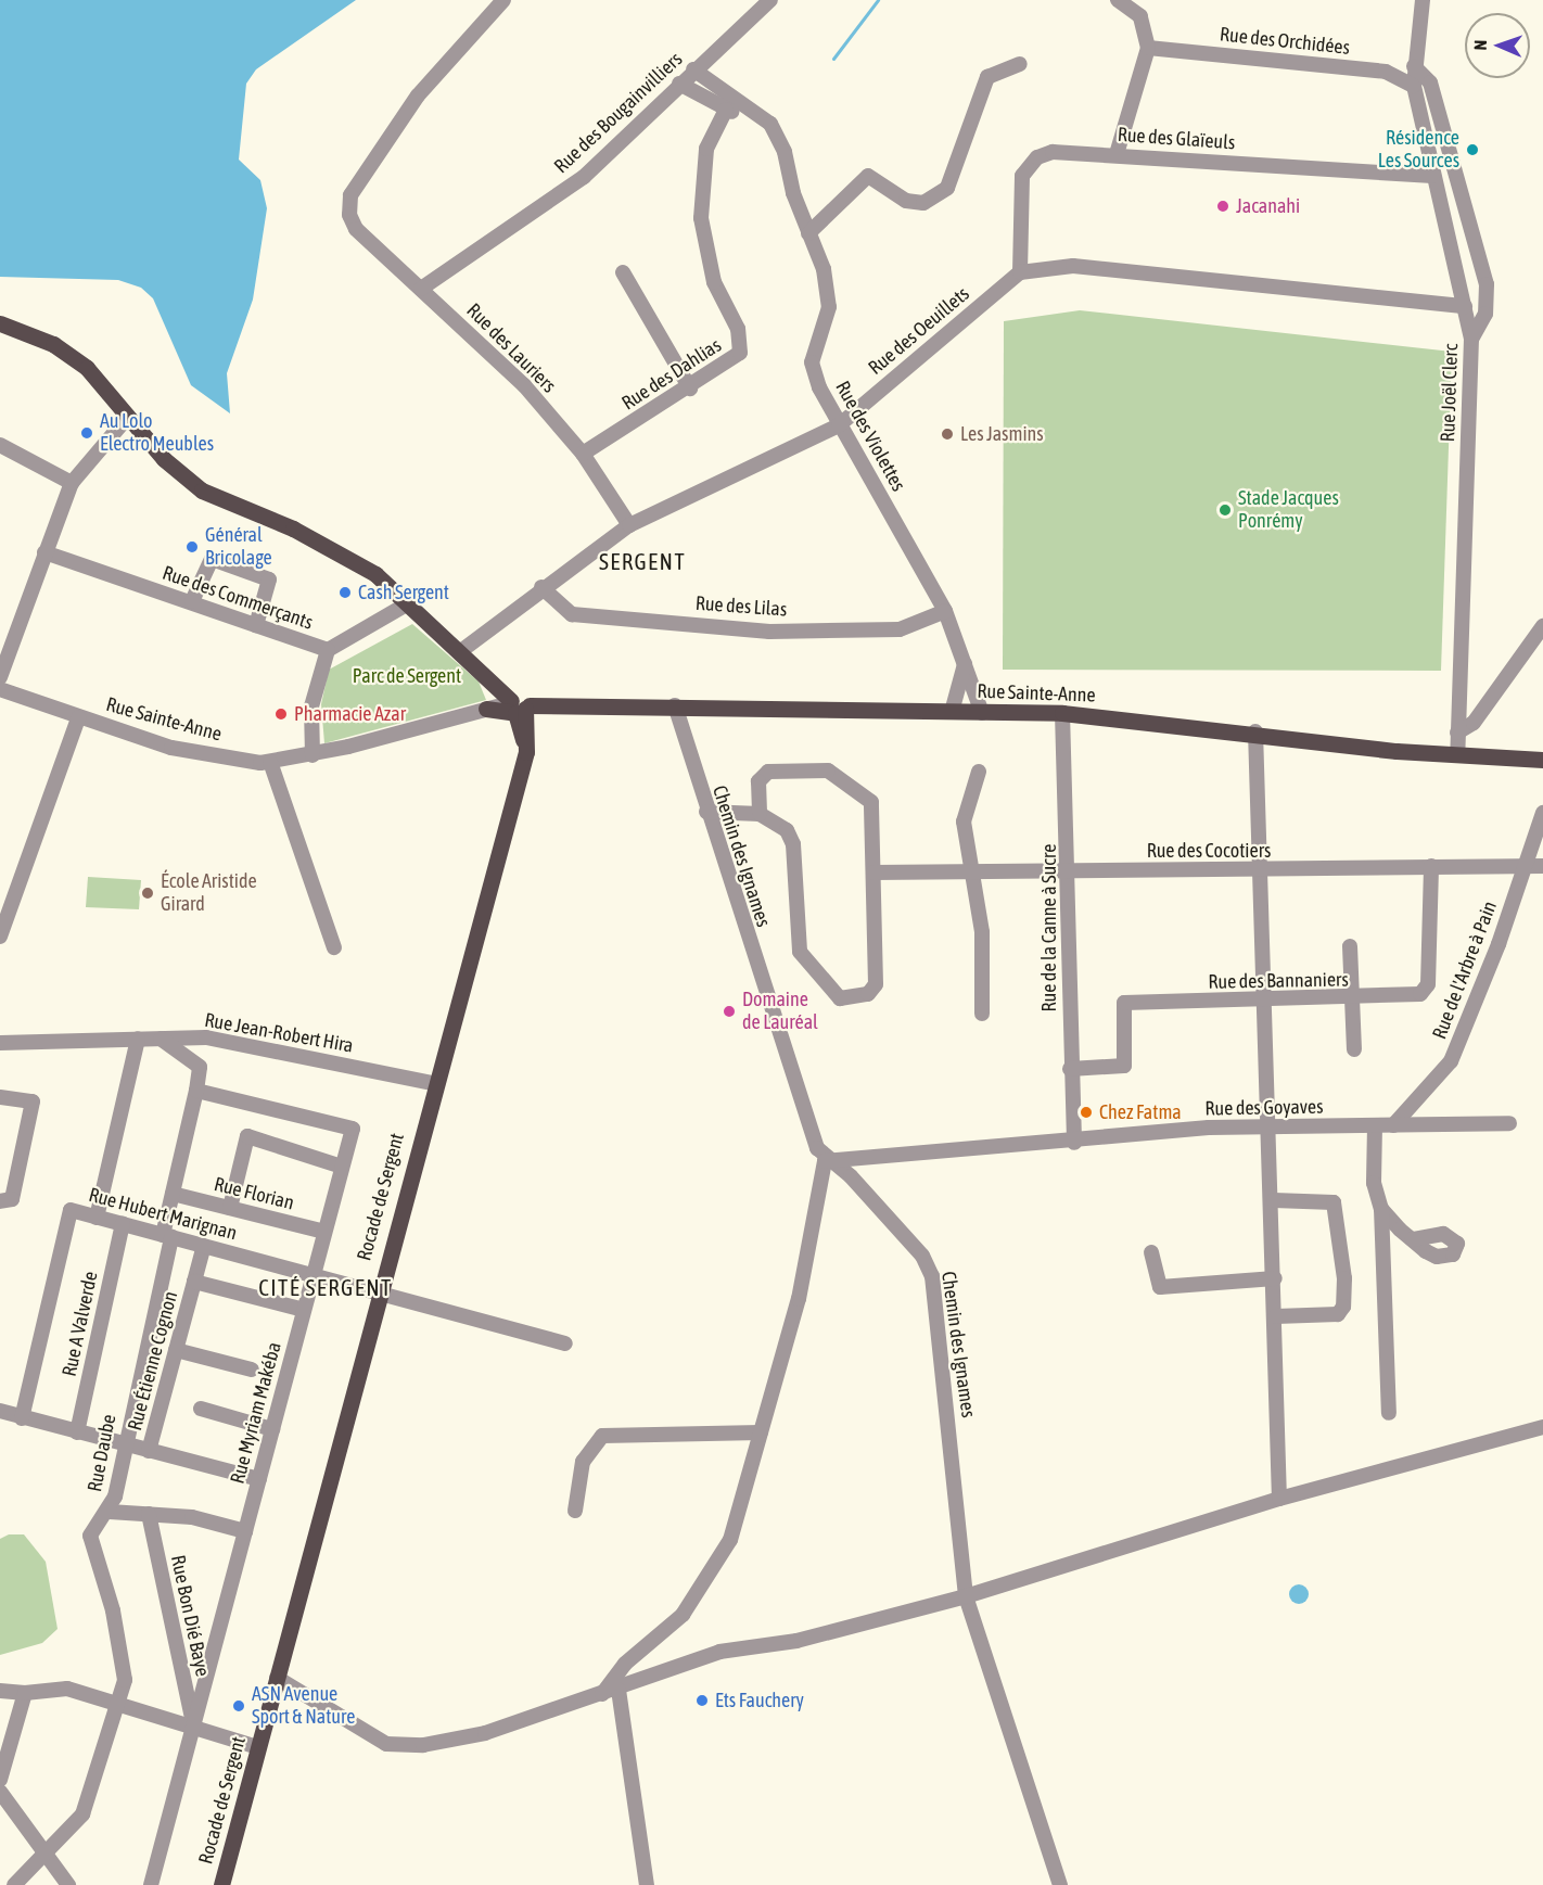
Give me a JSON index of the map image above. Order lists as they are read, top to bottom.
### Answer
{
  "streets": {
    "main road": ["Rue Sainte-Anne", "Rocade de Sergent"],
    "street": [
      "Rue des Orchidées",
      "Rue des Bougainvilliers",
      "Rue des Glaïeuls",
      "Rue des Oeuillets",
      "Rue des Lauriers",
      "Rue des Dahlias",
      "Rue Joël Clerc",
      "Rue des Violettes",
      "Rue des Commerçants",
      "Rue des Lilas",
      "Rue des Cocotiers",
      "Chemin des Ignames",
      "Rue de la Canne à Sucre",
      "Rue de l'Arbre à Pain",
      "Rue des Bannaniers",
      "Rue Jean-Robert Hira",
      "Rue des Goyaves",
      "Rue Florian",
      "Rue Hubert Marignan",
      "Rue A Valverde",
      "Rue Étienne Cognon",
      "Rue Myriam Makéba",
      "Rue Daube",
      "Rue Bon Dié Baye"
    ]
  },
  "crossings": [
    ["Rue des Orchidées", "Rue Joël Clerc"],
    ["Rue des Bougainvilliers", "Rue des Lauriers"],
    ["Rue des Bougainvilliers", "Rue des Violettes"],
    ["Rue des Glaïeuls", "Rue des Oeuillets"],
    ["Rue des Glaïeuls", "Rue Joël Clerc"],
    ["Rue des Oeuillets", "Rue des Lauriers"],
    ["Rue des Oeuillets", "Rue des Violettes"],
    ["Rue des Oeuillets", "Rue des Lilas"],
    ["Rue des Lauriers", "Rue des Dahlias"],
    ["Rue Joël Clerc", "Rue Sainte-Anne"],
    ["Rue des Violettes", "Rue des Lilas"],
    ["Rue des Violettes", "Rue Sainte-Anne"],
    ["Rue Sainte-Anne", "Chemin des Ignames"],
    ["Rue Sainte-Anne", "Rue de la Canne à Sucre"],
    ["Rue Sainte-Anne", "Rocade de Sergent"],
    ["Rue des Cocotiers", "Rue de la Canne à Sucre"],
    ["Rue des Cocotiers", "Rue de l'Arbre à Pain"],
    ["Rue des Cocotiers", "Rue des Bannaniers"],
    ["Chemin des Ignames", "Rue des Goyaves"],
    ["Rue de la Canne à Sucre", "Rue des Bannaniers"],
    ["Rue de la Canne à Sucre", "Rue des Goyaves"],
    ["Rue de l'Arbre à Pain", "Rue des Goyaves"],
    ["Rue Jean-Robert Hira", "Rocade de Sergent"],
    ["Rue Florian", "Rue Myriam Makéba"],
    ["Rue Florian", "Rue Daube"],
    ["Rocade de Sergent", "Rue Hubert Marignan"],
    ["Rue Hubert Marignan", "Rue A Valverde"],
    ["Rue Hubert Marignan", "Rue Étienne Cognon"],
    ["Rue Hubert Marignan", "Rue Myriam Makéba"],
    ["Rue Hubert Marignan", "Rue Daube"],
    ["Rue Étienne Cognon", "Rue Myriam Makéba"],
    ["Rue Myriam Makéba", "Rue Daube"],
    ["Rue Myriam Makéba", "Rue Bon Dié Baye"]
  ],
  "districts": ["SERGENT", "CITÉ SERGENT"],
  "parks": ["Parc de Sergent"],
  "places": [
    "Résidence Les Sources",
    "Jacanahi",
    "Au Lolo Electro Meubles",
    "Les Jasmins",
    "Stade Jacques Ponrémy",
    "Général Bricolage",
    "Cash Sergent",
    "Pharmacie Azar",
    "École Aristide Girard",
    "Domaine de Lauréal",
    "Chez Fatma",
    "Ets Fauchery",
    "ASN Avenue Sport & Nature"
  ],
  "north": "left"
}
